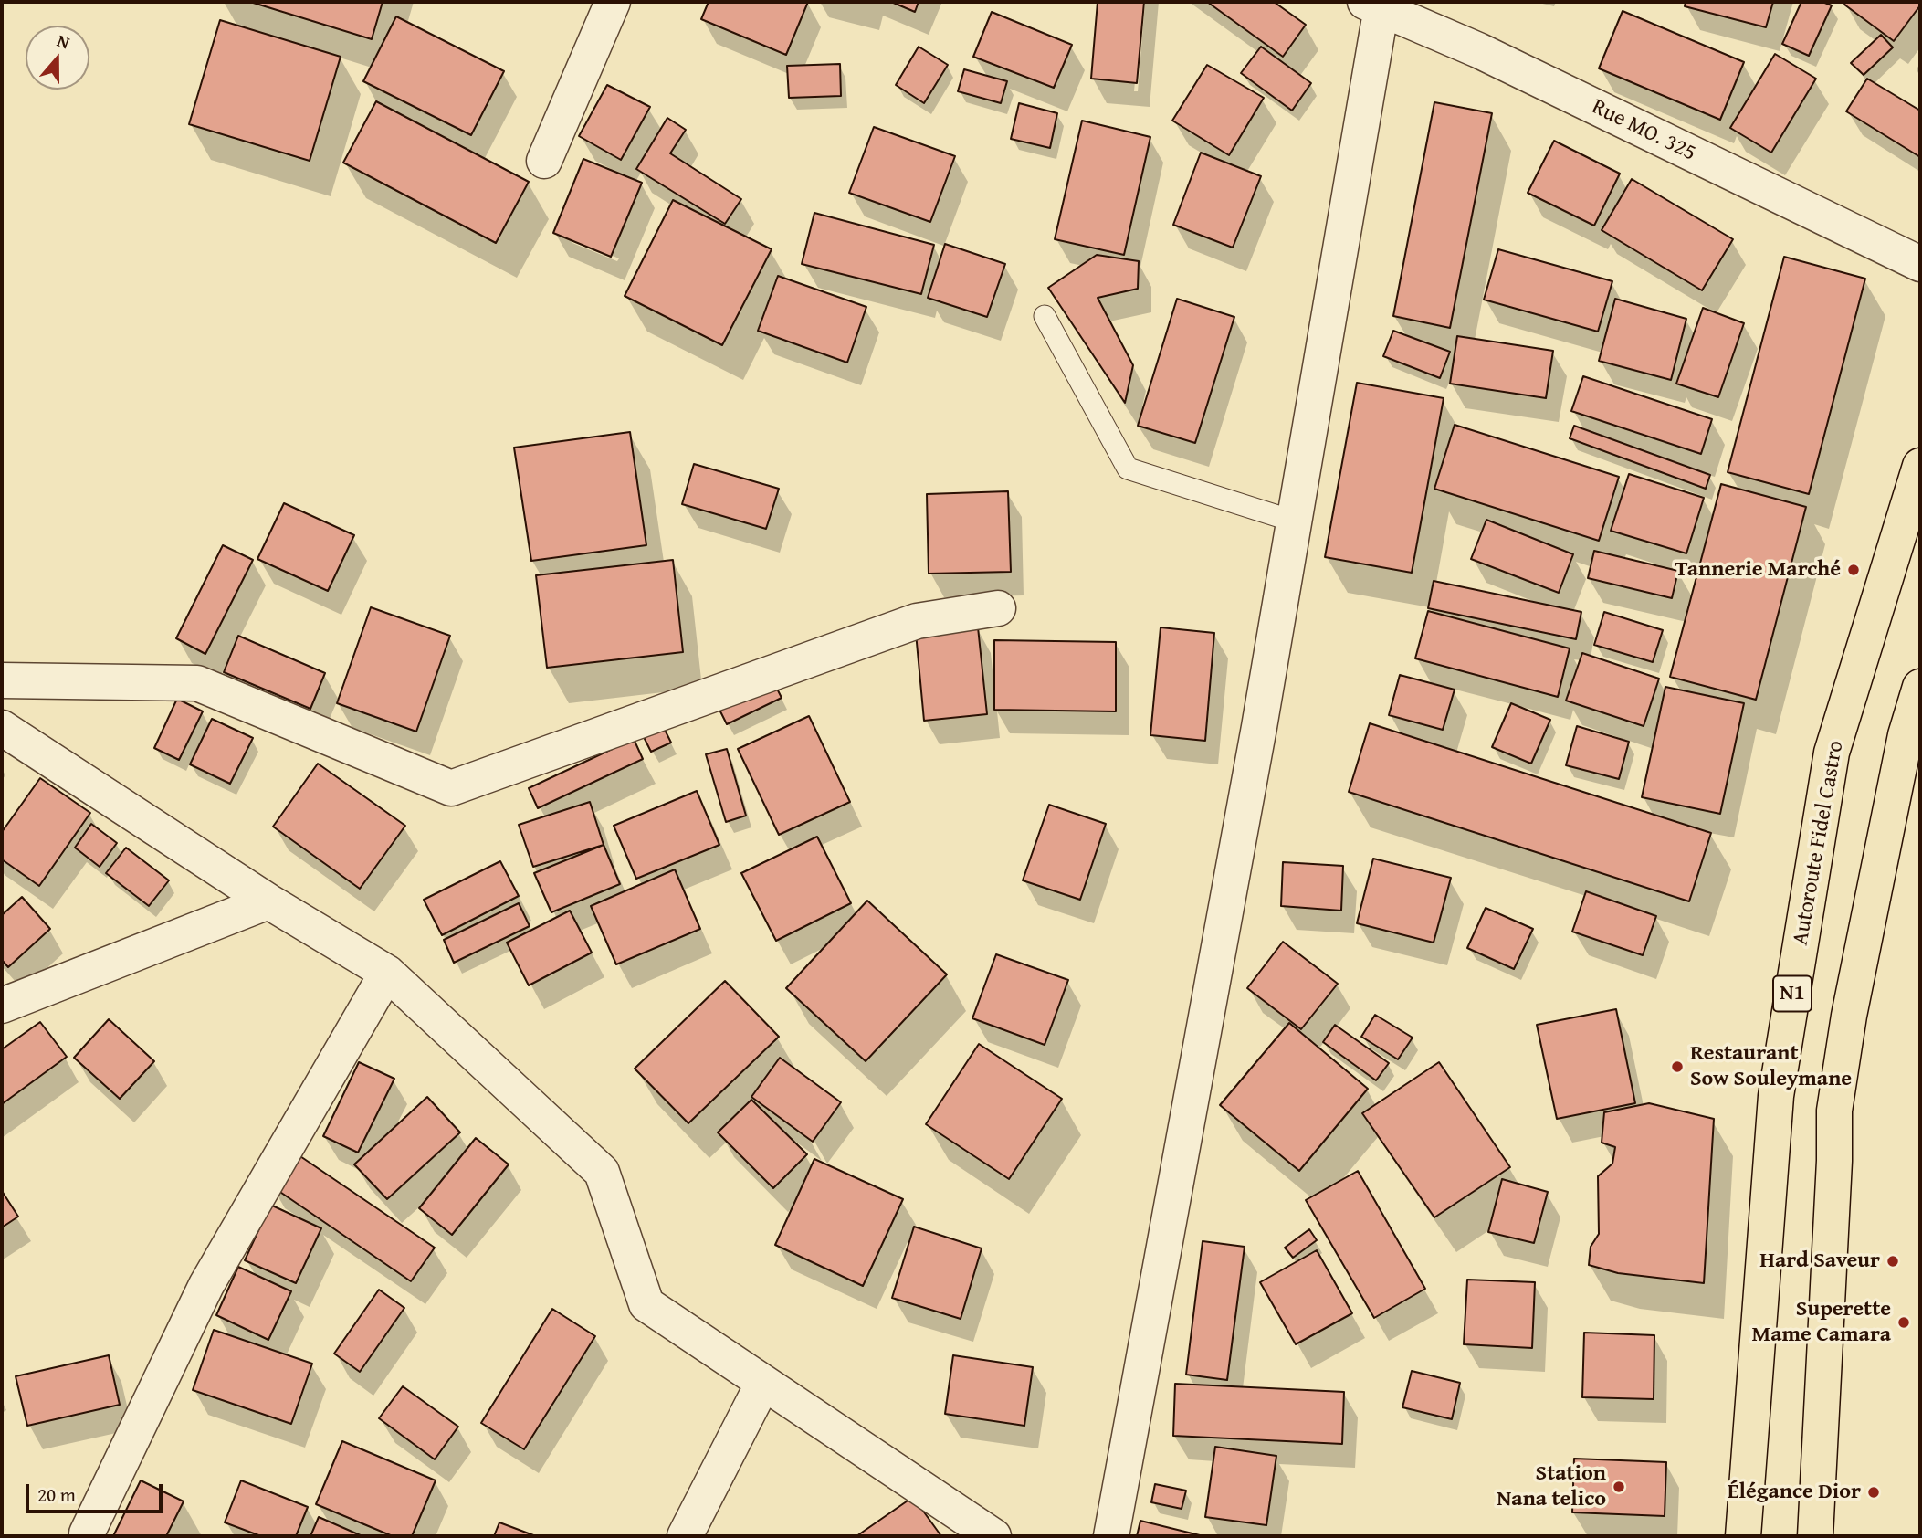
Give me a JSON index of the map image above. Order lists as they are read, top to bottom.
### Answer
{
  "streets": {
    "highway": ["Autoroute Fidel Castro", "N1"],
    "street": ["Rue MO. 325"]
  },
  "places": [
    "Tannerie Marché",
    "Restaurant Sow Souleymane",
    "Hard Saveur",
    "Superette Mame Camara",
    "Station Nana telico",
    "Élégance Dior"
  ],
  "scale_bar": "20 m",
  "north": "top"
}
